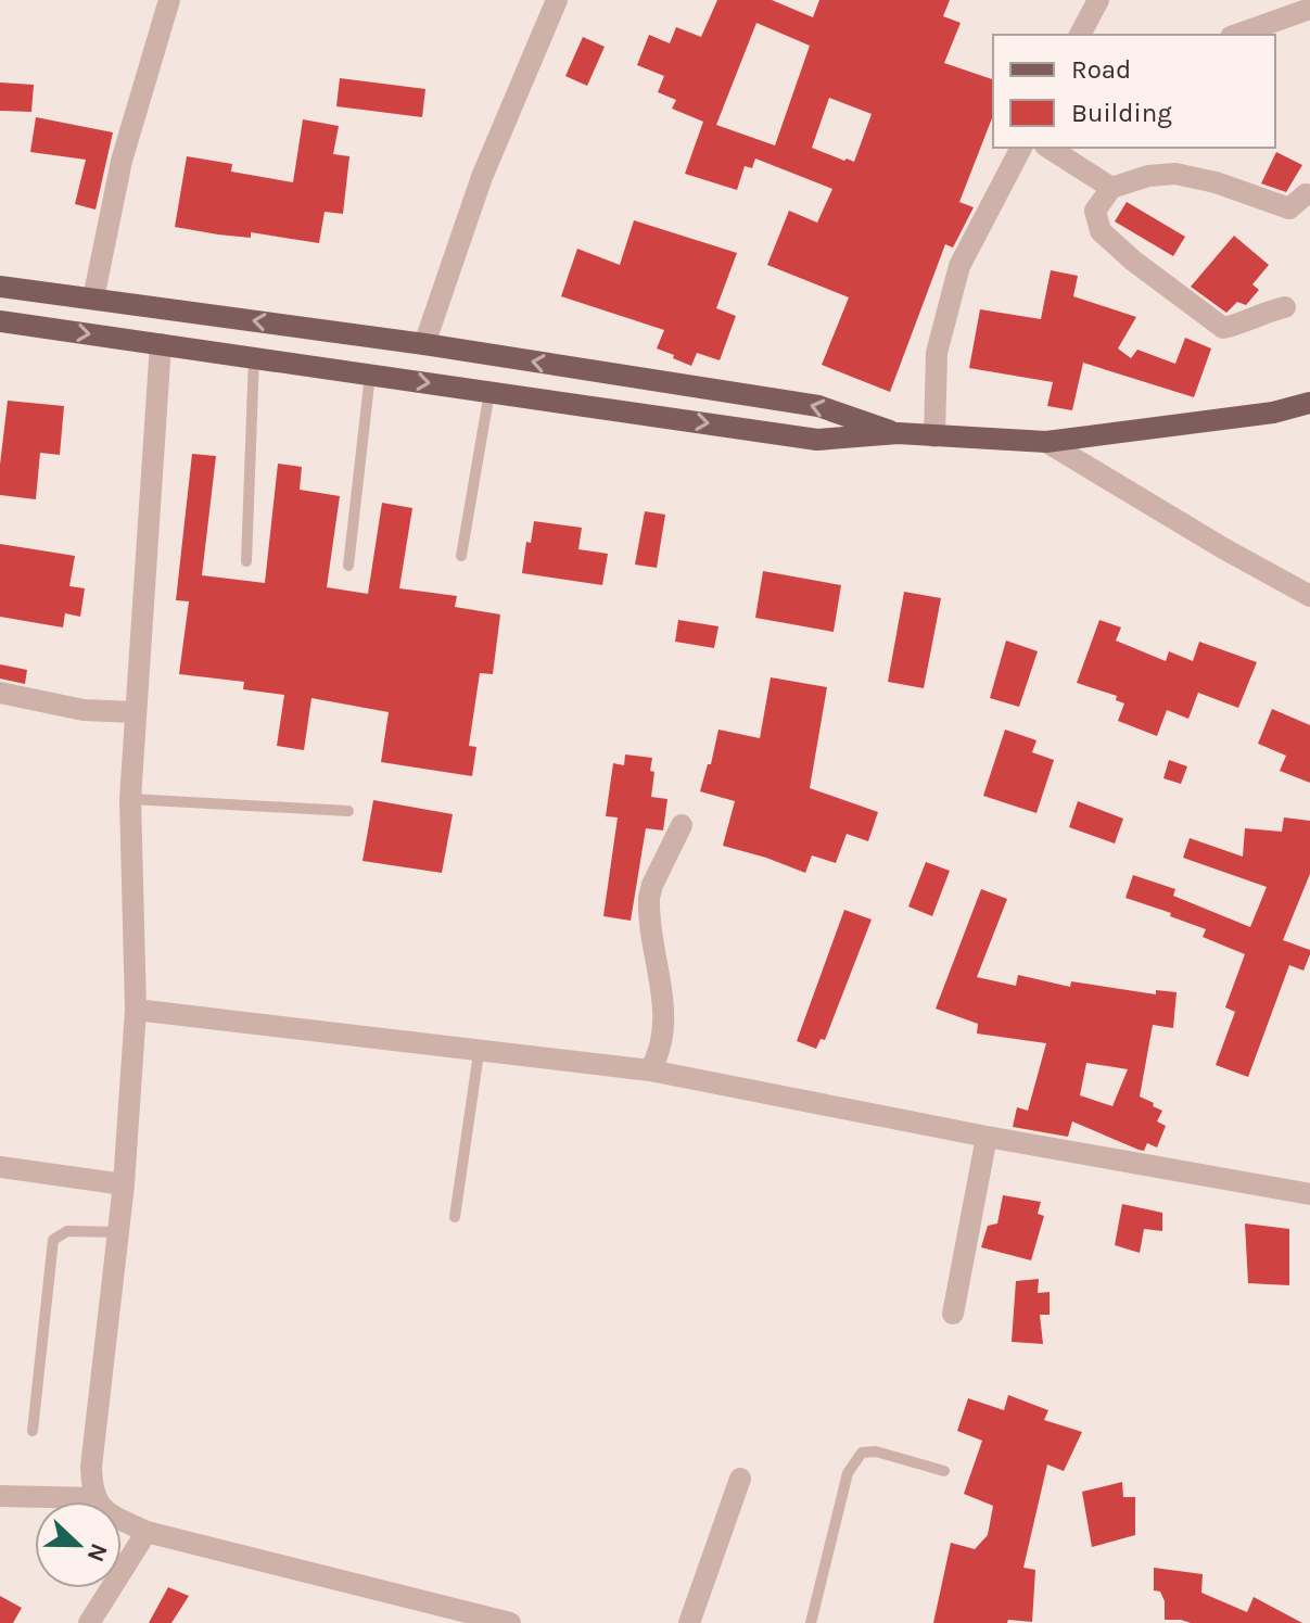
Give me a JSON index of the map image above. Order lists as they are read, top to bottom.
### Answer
{
  "legend": ["Road", "Building"],
  "north": "right"
}
